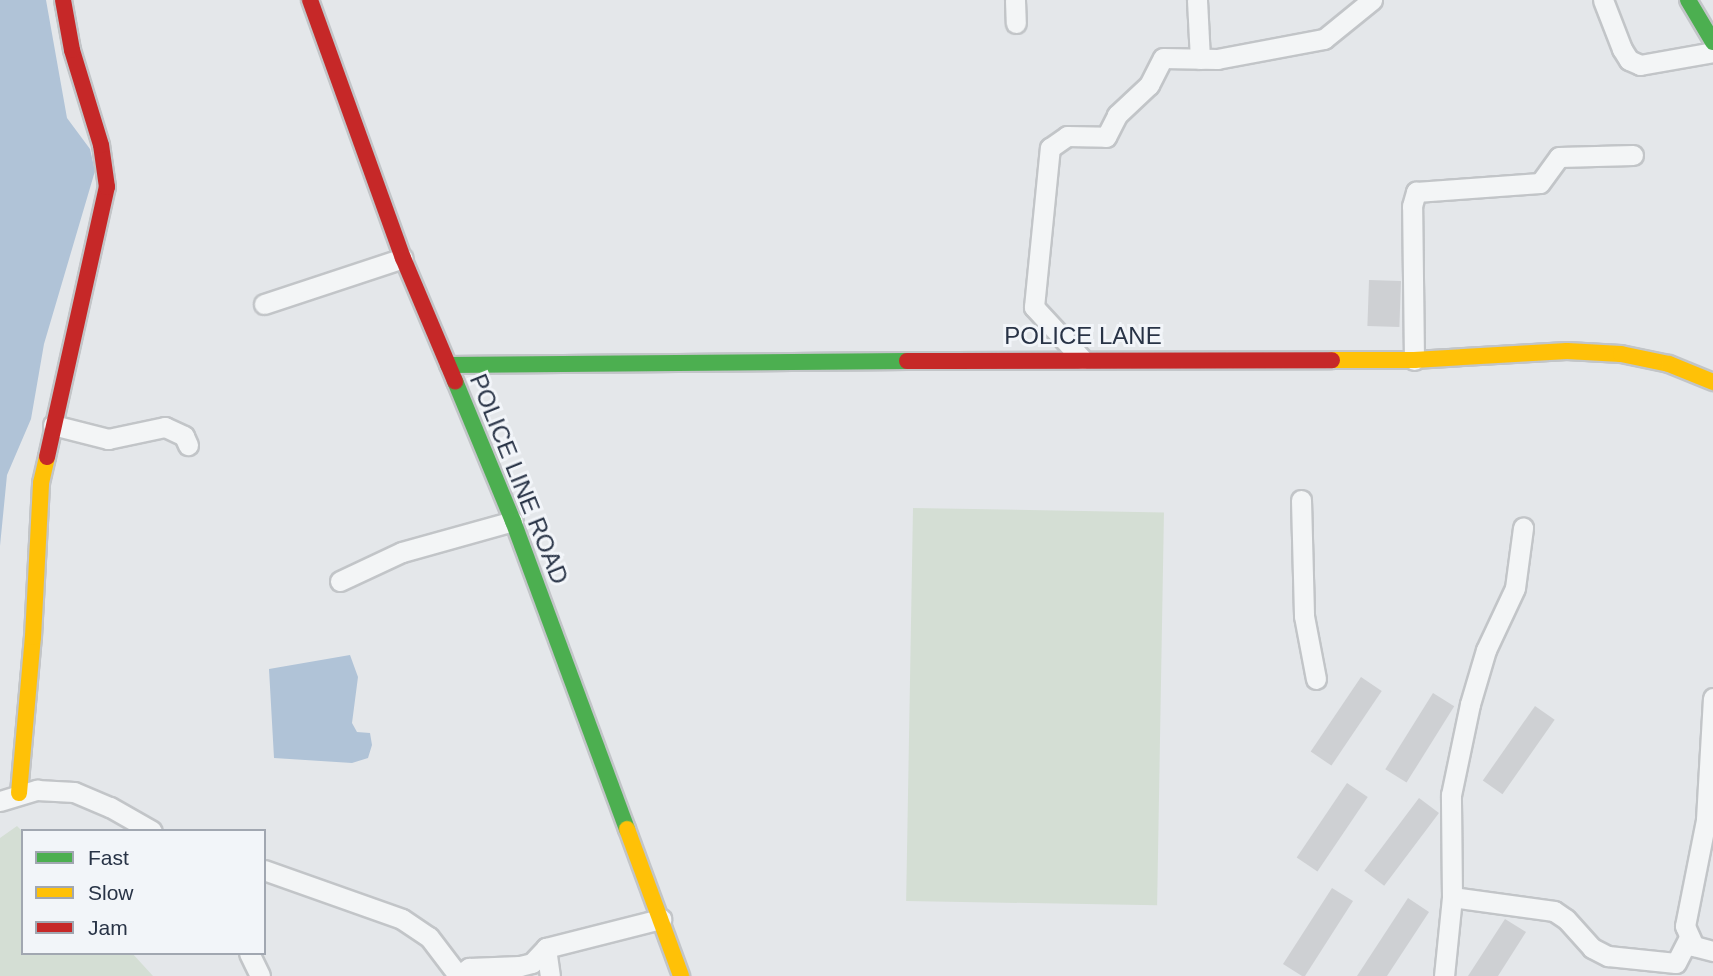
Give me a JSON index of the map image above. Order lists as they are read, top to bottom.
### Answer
{
  "streets": {
    "street": ["POLICE LANE", "POLICE LINE ROAD"]
  },
  "crossings": [
    ["POLICE LANE", "POLICE LINE ROAD"]
  ],
  "legend": ["Fast", "Slow", "Jam"]
}
